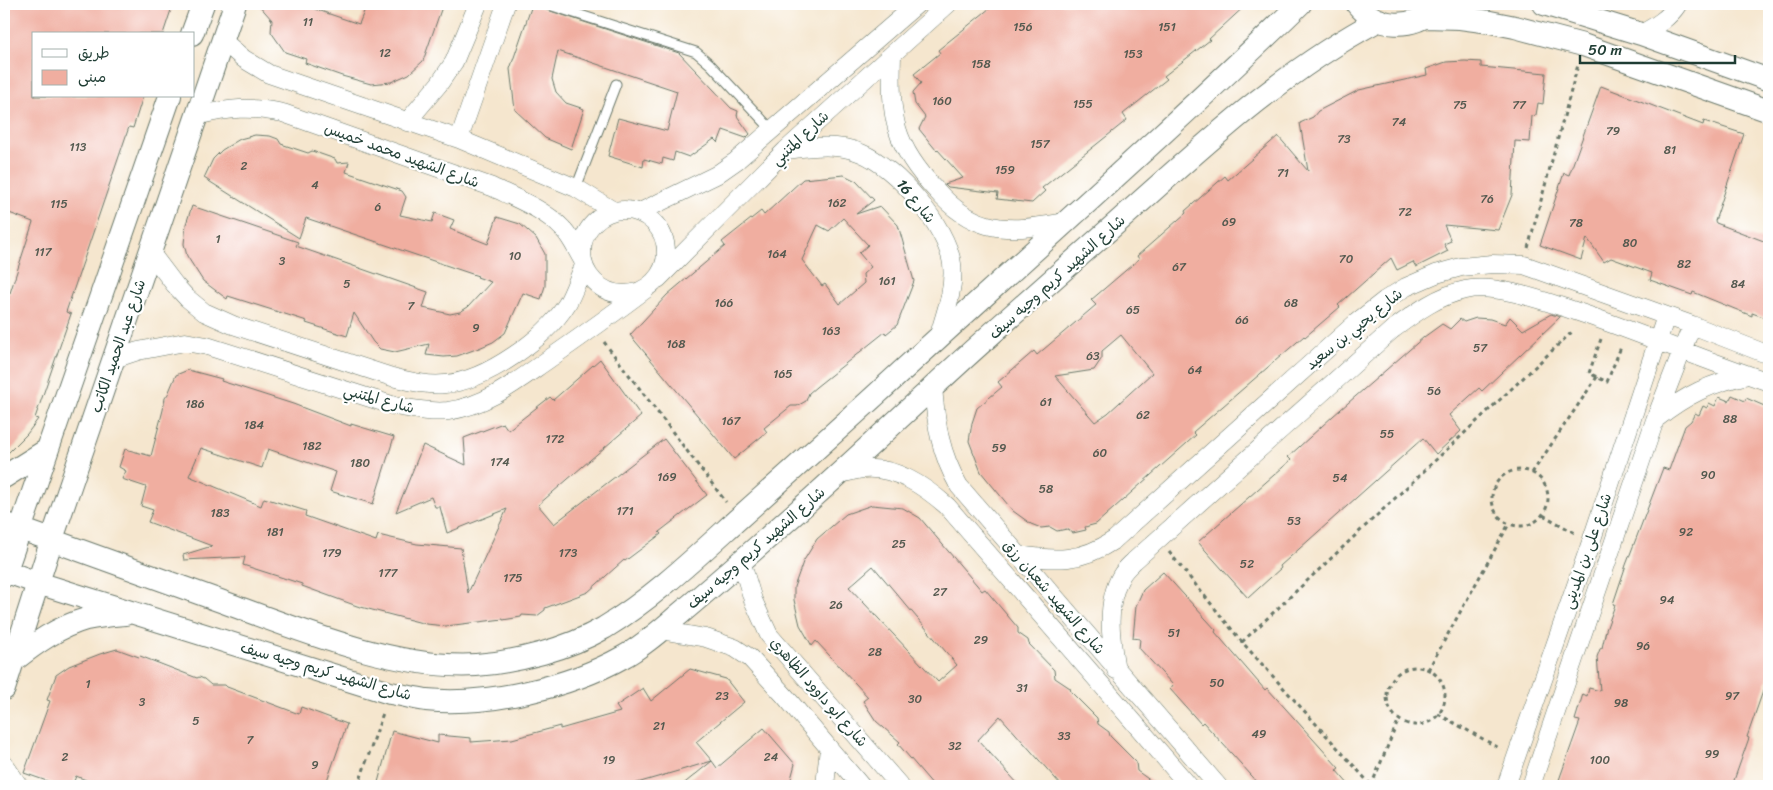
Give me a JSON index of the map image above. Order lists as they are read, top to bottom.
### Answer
{
  "streets": {
    "street": [
      "شارع المتنبي",
      "شارع الشهيد محمد خميس",
      "شارع 16",
      "شارع الشهيد كريم وجيه سيف",
      "شارع يحيي بن سعيد",
      "شارع عبد الحميد الكاتب",
      "شارع على بن المدينى",
      "شارع الشهيد شعبان رزق",
      "شارع ابو داوود الظاهري"
    ]
  },
  "crossings": [
    ["شارع المتنبي", "شارع الشهيد محمد خميس"],
    ["شارع المتنبي", "شارع 16"],
    ["شارع المتنبي", "شارع عبد الحميد الكاتب"],
    ["شارع الشهيد محمد خميس", "شارع عبد الحميد الكاتب"],
    ["شارع 16", "شارع الشهيد كريم وجيه سيف"],
    ["شارع الشهيد كريم وجيه سيف", "شارع عبد الحميد الكاتب"],
    ["شارع الشهيد كريم وجيه سيف", "شارع الشهيد شعبان رزق"],
    ["شارع الشهيد كريم وجيه سيف", "شارع ابو داوود الظاهري"],
    ["شارع يحيي بن سعيد", "شارع على بن المدينى"],
    ["شارع يحيي بن سعيد", "شارع الشهيد شعبان رزق"]
  ],
  "house_numbers": [
    "11",
    "156",
    "151",
    "12",
    "153",
    "158",
    "160",
    "155",
    "75",
    "77",
    "74",
    "79",
    "73",
    "157",
    "113",
    "81",
    "2",
    "159",
    "71",
    "4",
    "76",
    "162",
    "115",
    "6",
    "72",
    "69",
    "78",
    "1",
    "80",
    "117",
    "164",
    "10",
    "70",
    "3",
    "82",
    "67",
    "161",
    "5",
    "84",
    "166",
    "68",
    "7",
    "65",
    "66",
    "9",
    "163",
    "168",
    "57",
    "63",
    "64",
    "165",
    "56",
    "61",
    "186",
    "62",
    "88",
    "167",
    "184",
    "55",
    "172",
    "182",
    "59",
    "60",
    "174",
    "180",
    "90",
    "169",
    "54",
    "58",
    "171",
    "183",
    "53",
    "181",
    "92",
    "25",
    "179",
    "173",
    "52",
    "177",
    "175",
    "27",
    "94",
    "26",
    "51",
    "29",
    "96",
    "28",
    "50",
    "1",
    "31",
    "23",
    "97",
    "30",
    "3",
    "98",
    "5",
    "21",
    "49",
    "33",
    "7",
    "32",
    "99",
    "2",
    "24",
    "19",
    "100",
    "9"
  ],
  "legend": ["طريق", "مبنى"],
  "scale_bar": "50 m"
}
